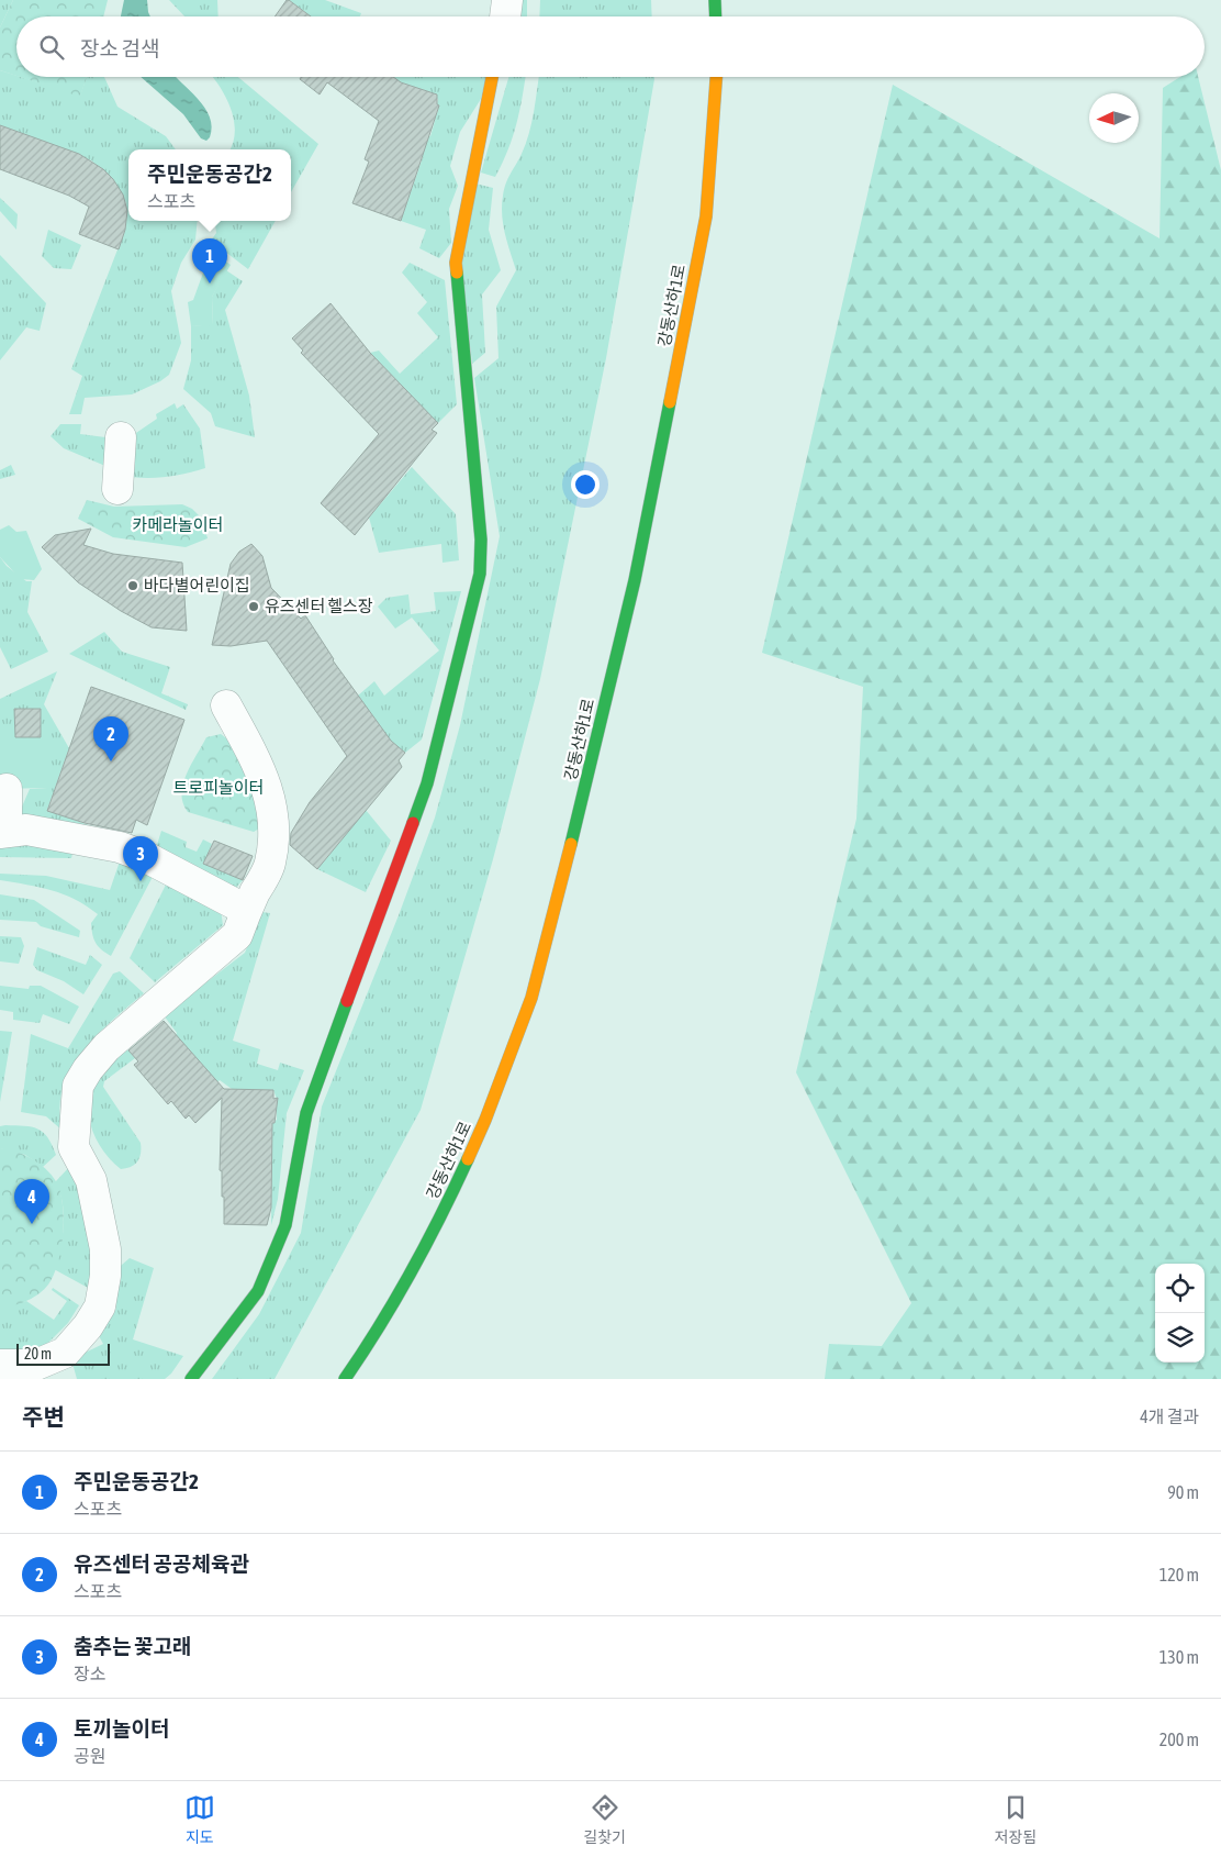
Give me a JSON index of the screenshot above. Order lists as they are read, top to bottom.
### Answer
{
  "streets": {
    "street": ["강동산하1로"]
  },
  "parks": ["카메라놀이터", "트로피놀이터"],
  "places": ["바다별어린이집", "유즈센터 헬스장"],
  "scale_bar": "20 m",
  "north": "left",
  "page": {
    "search": "장소 검색",
    "popup": ["주민운동공간2", "스포츠"],
    "pins": [
      "1",
      "2",
      "3",
      "4"
    ],
    "scale": "20 m",
    "heading": ["주변", "4개 결과"],
    "list": [
      {
        "mark": "1",
        "name": "주민운동공간2",
        "note": "스포츠",
        "value": "90 m"
      },
      {
        "mark": "2",
        "name": "유즈센터 공공체육관",
        "note": "스포츠",
        "value": "120 m"
      },
      {
        "mark": "3",
        "name": "춤추는 꽃고래",
        "note": "장소",
        "value": "130 m"
      },
      {
        "mark": "4",
        "name": "토끼놀이터",
        "note": "공원",
        "value": "200 m"
      }
    ],
    "nav": ["지도", "길찾기", "저장됨"]
  }
}
